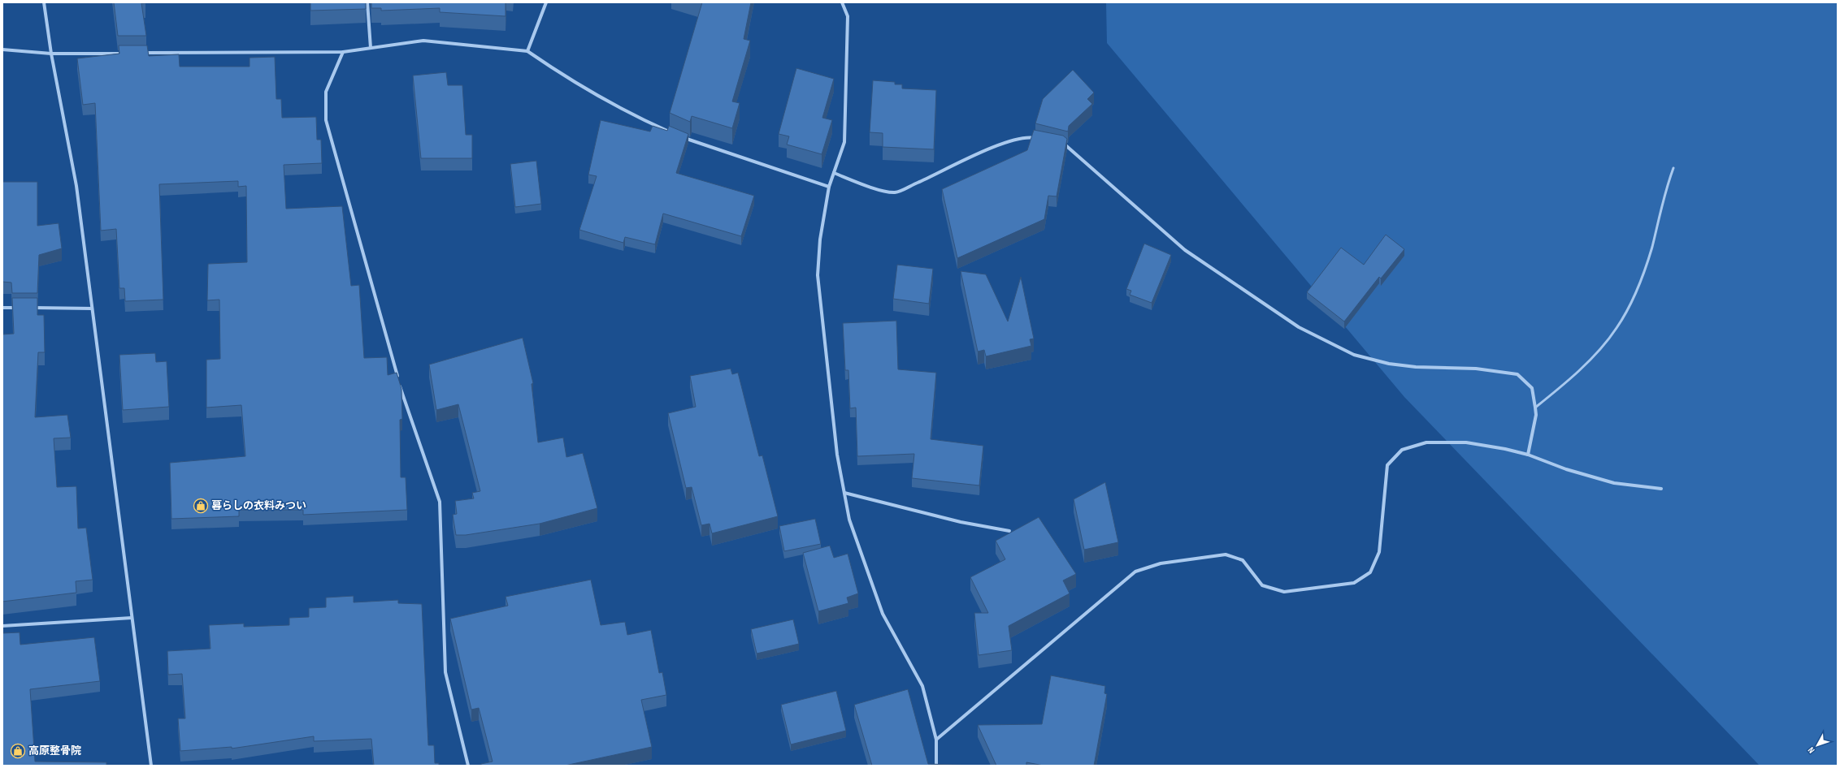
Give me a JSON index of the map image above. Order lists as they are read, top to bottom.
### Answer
{
  "places": {
    "shop": ["暮らしの衣料みつい", "高原整骨院"]
  },
  "north": "bottom left"
}
